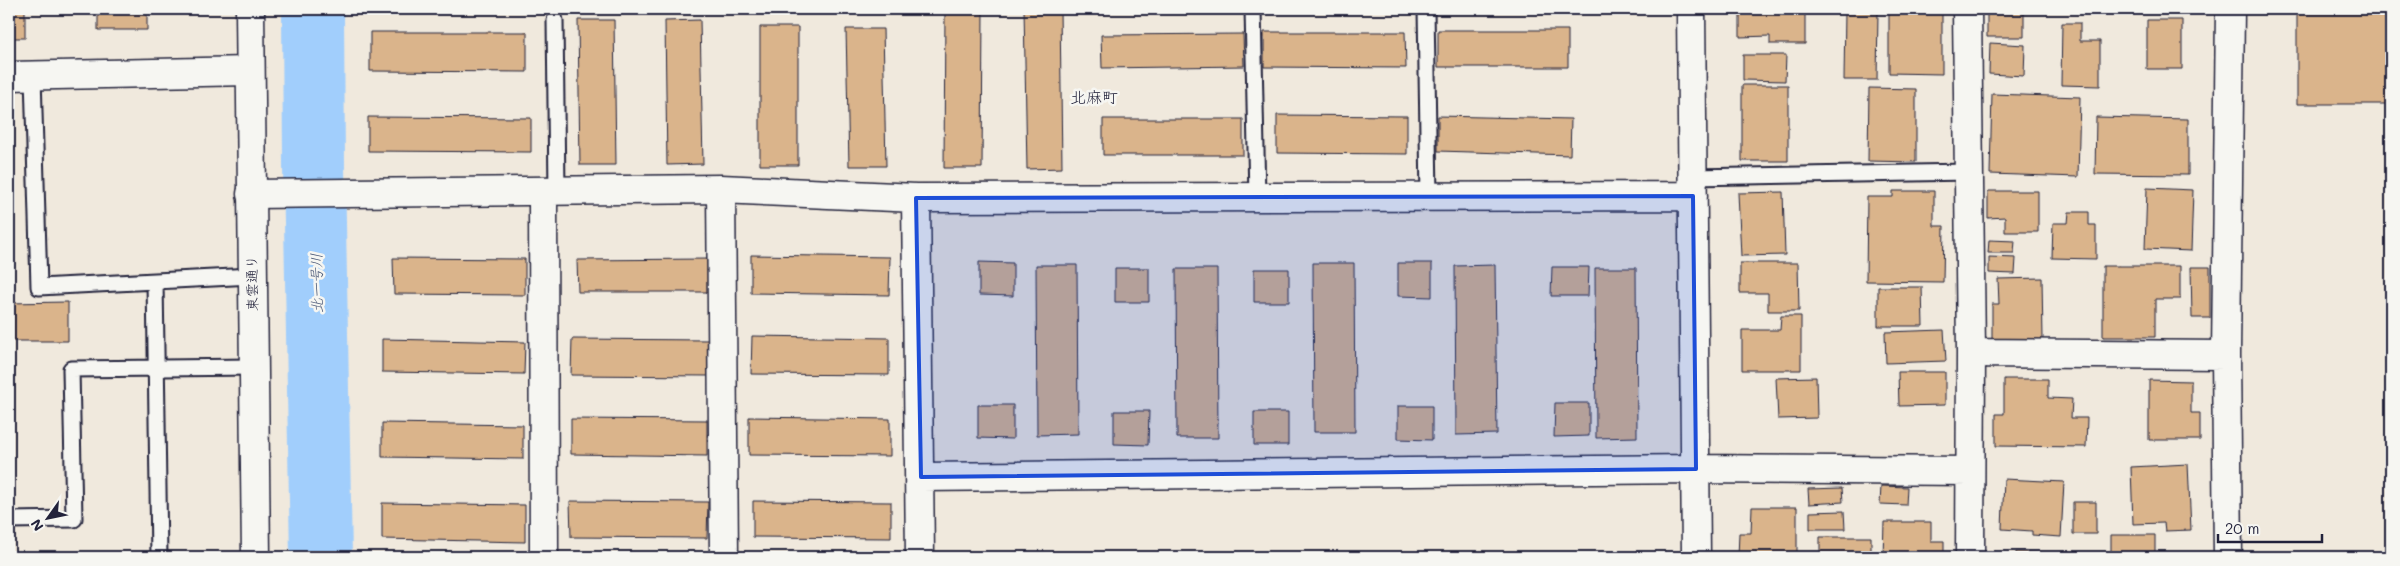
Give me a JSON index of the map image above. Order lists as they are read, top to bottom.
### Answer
{
  "streets": {
    "street": ["東雲通り"]
  },
  "districts": ["北麻町"],
  "water": ["北一号川"],
  "scale_bar": "20 m",
  "north": "bottom left"
}
